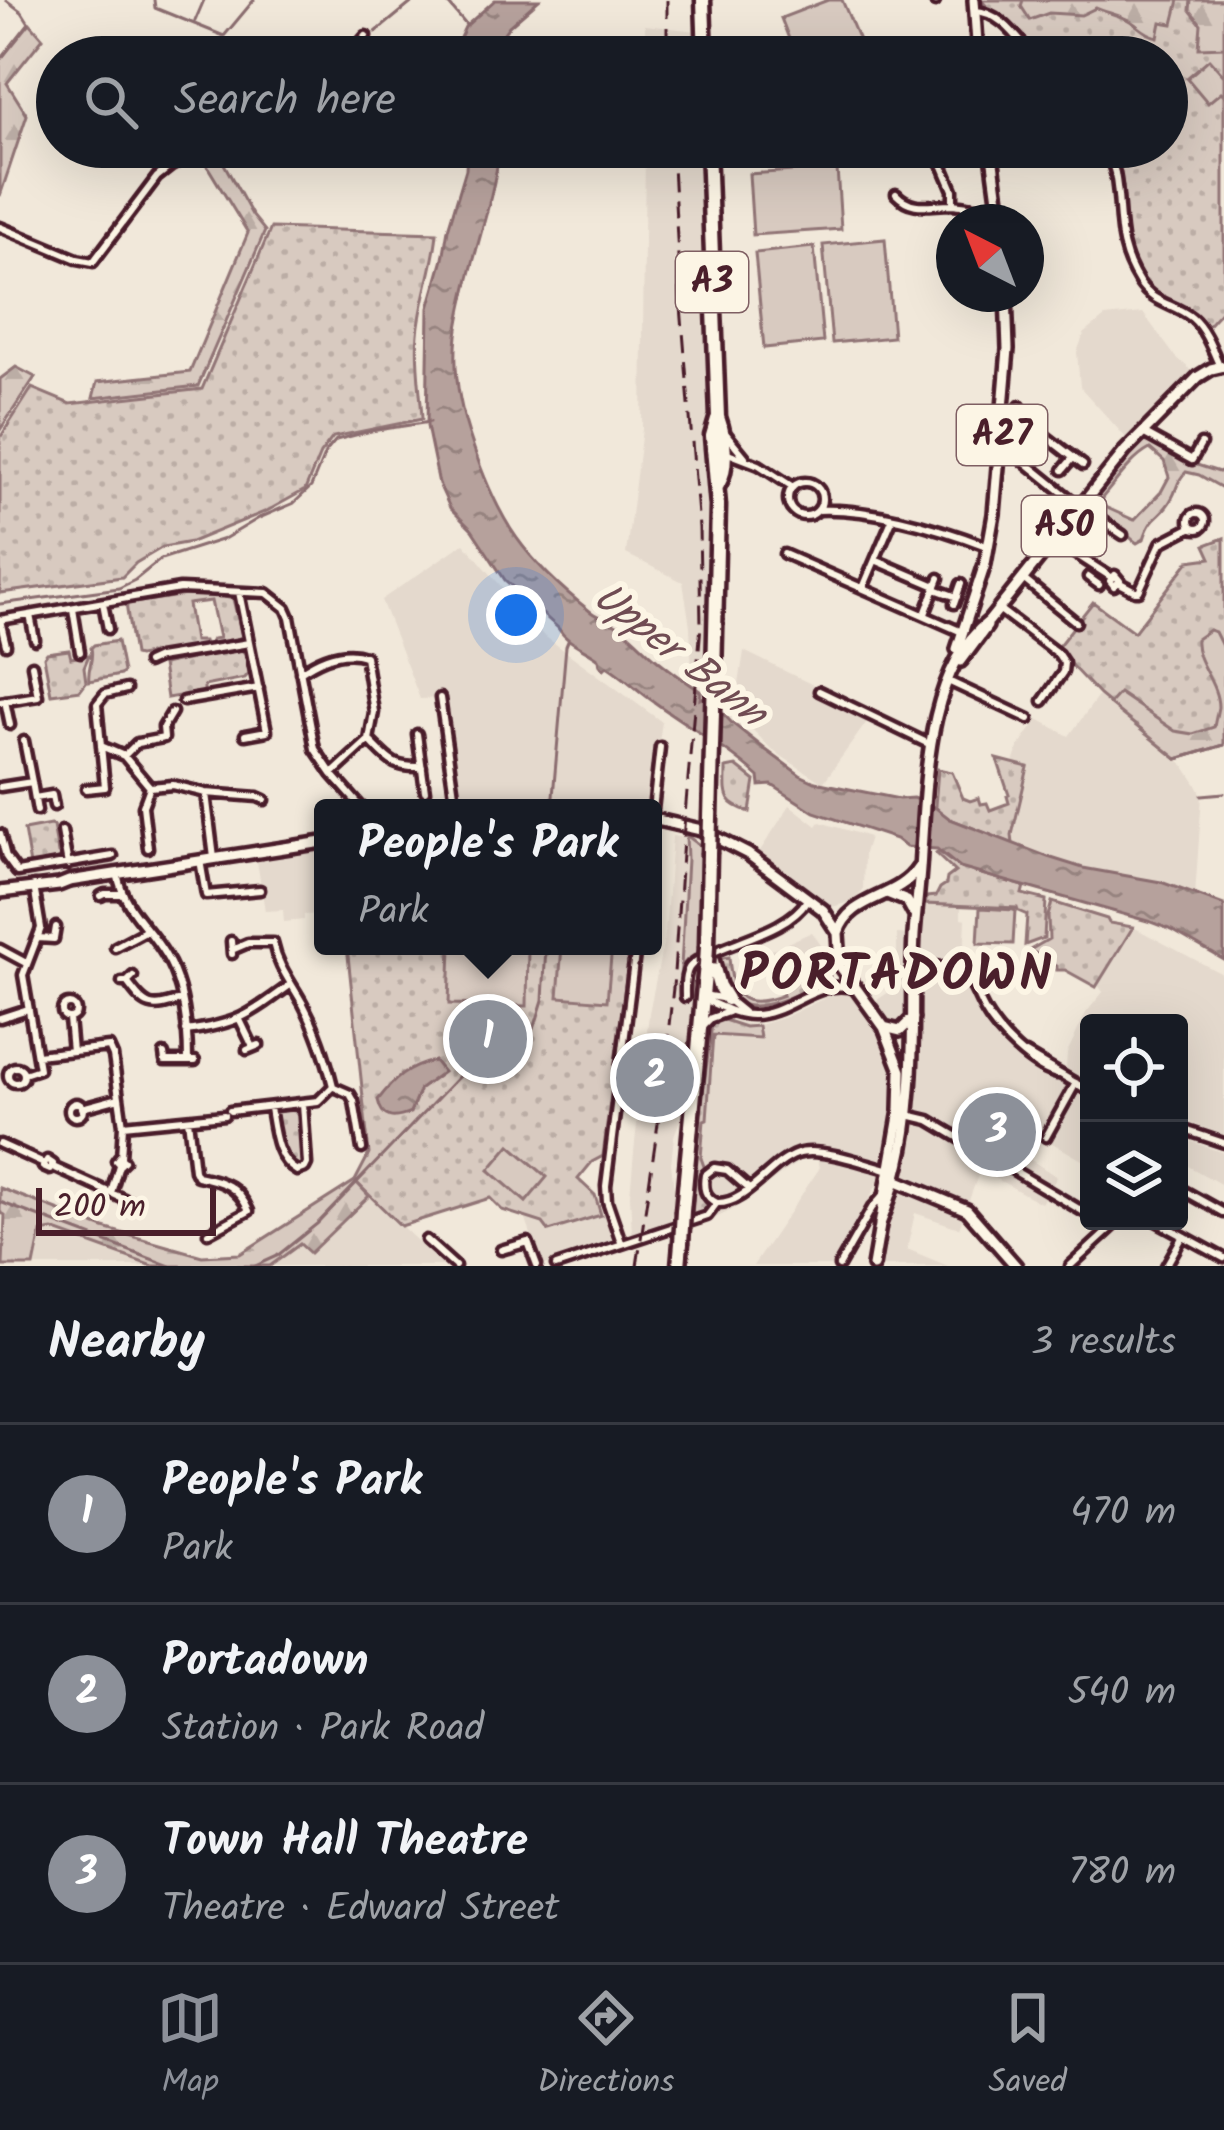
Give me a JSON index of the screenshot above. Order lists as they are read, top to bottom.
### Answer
{
  "streets": {
    "highway": ["A3"],
    "main road": ["A27", "A50"]
  },
  "crossings": [
    ["A27", "A50"]
  ],
  "districts": ["PORTADOWN"],
  "water": ["Upper Bann"],
  "scale_bar": "200 m",
  "north": "top left",
  "page": {
    "search": "Search here",
    "popup": ["People's Park", "Park"],
    "pins": ["1", "2", "3"],
    "scale": "200 m",
    "heading": ["Nearby", "3 results"],
    "list": [
      {
        "mark": "1",
        "name": "People's Park",
        "note": "Park",
        "value": "470 m"
      },
      {
        "mark": "2",
        "name": "Portadown",
        "note": "Station · Park Road",
        "value": "540 m"
      },
      {
        "mark": "3",
        "name": "Town Hall Theatre",
        "note": "Theatre · Edward Street",
        "value": "780 m"
      }
    ],
    "nav": ["Map", "Directions", "Saved"]
  }
}
